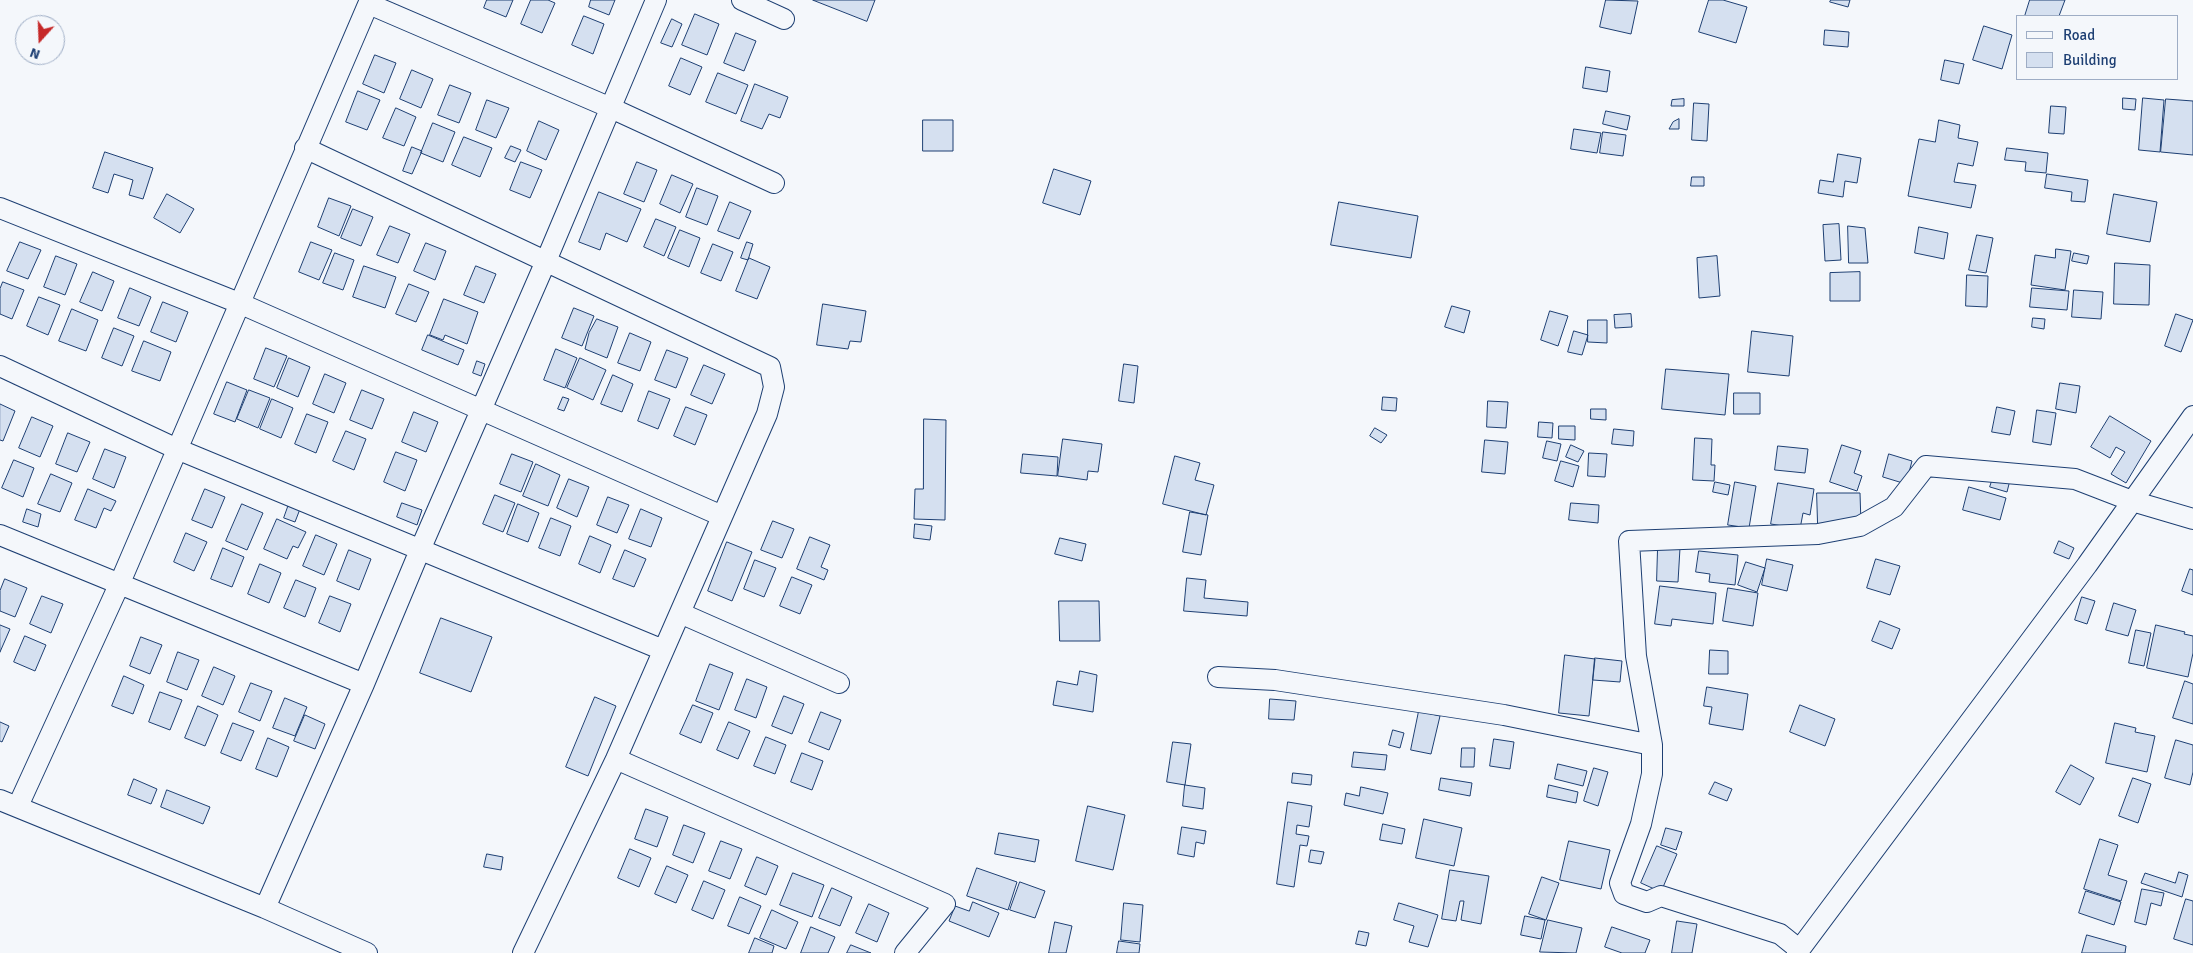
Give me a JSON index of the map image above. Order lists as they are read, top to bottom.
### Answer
{
  "legend": ["Road", "Building"],
  "north": "bottom"
}
